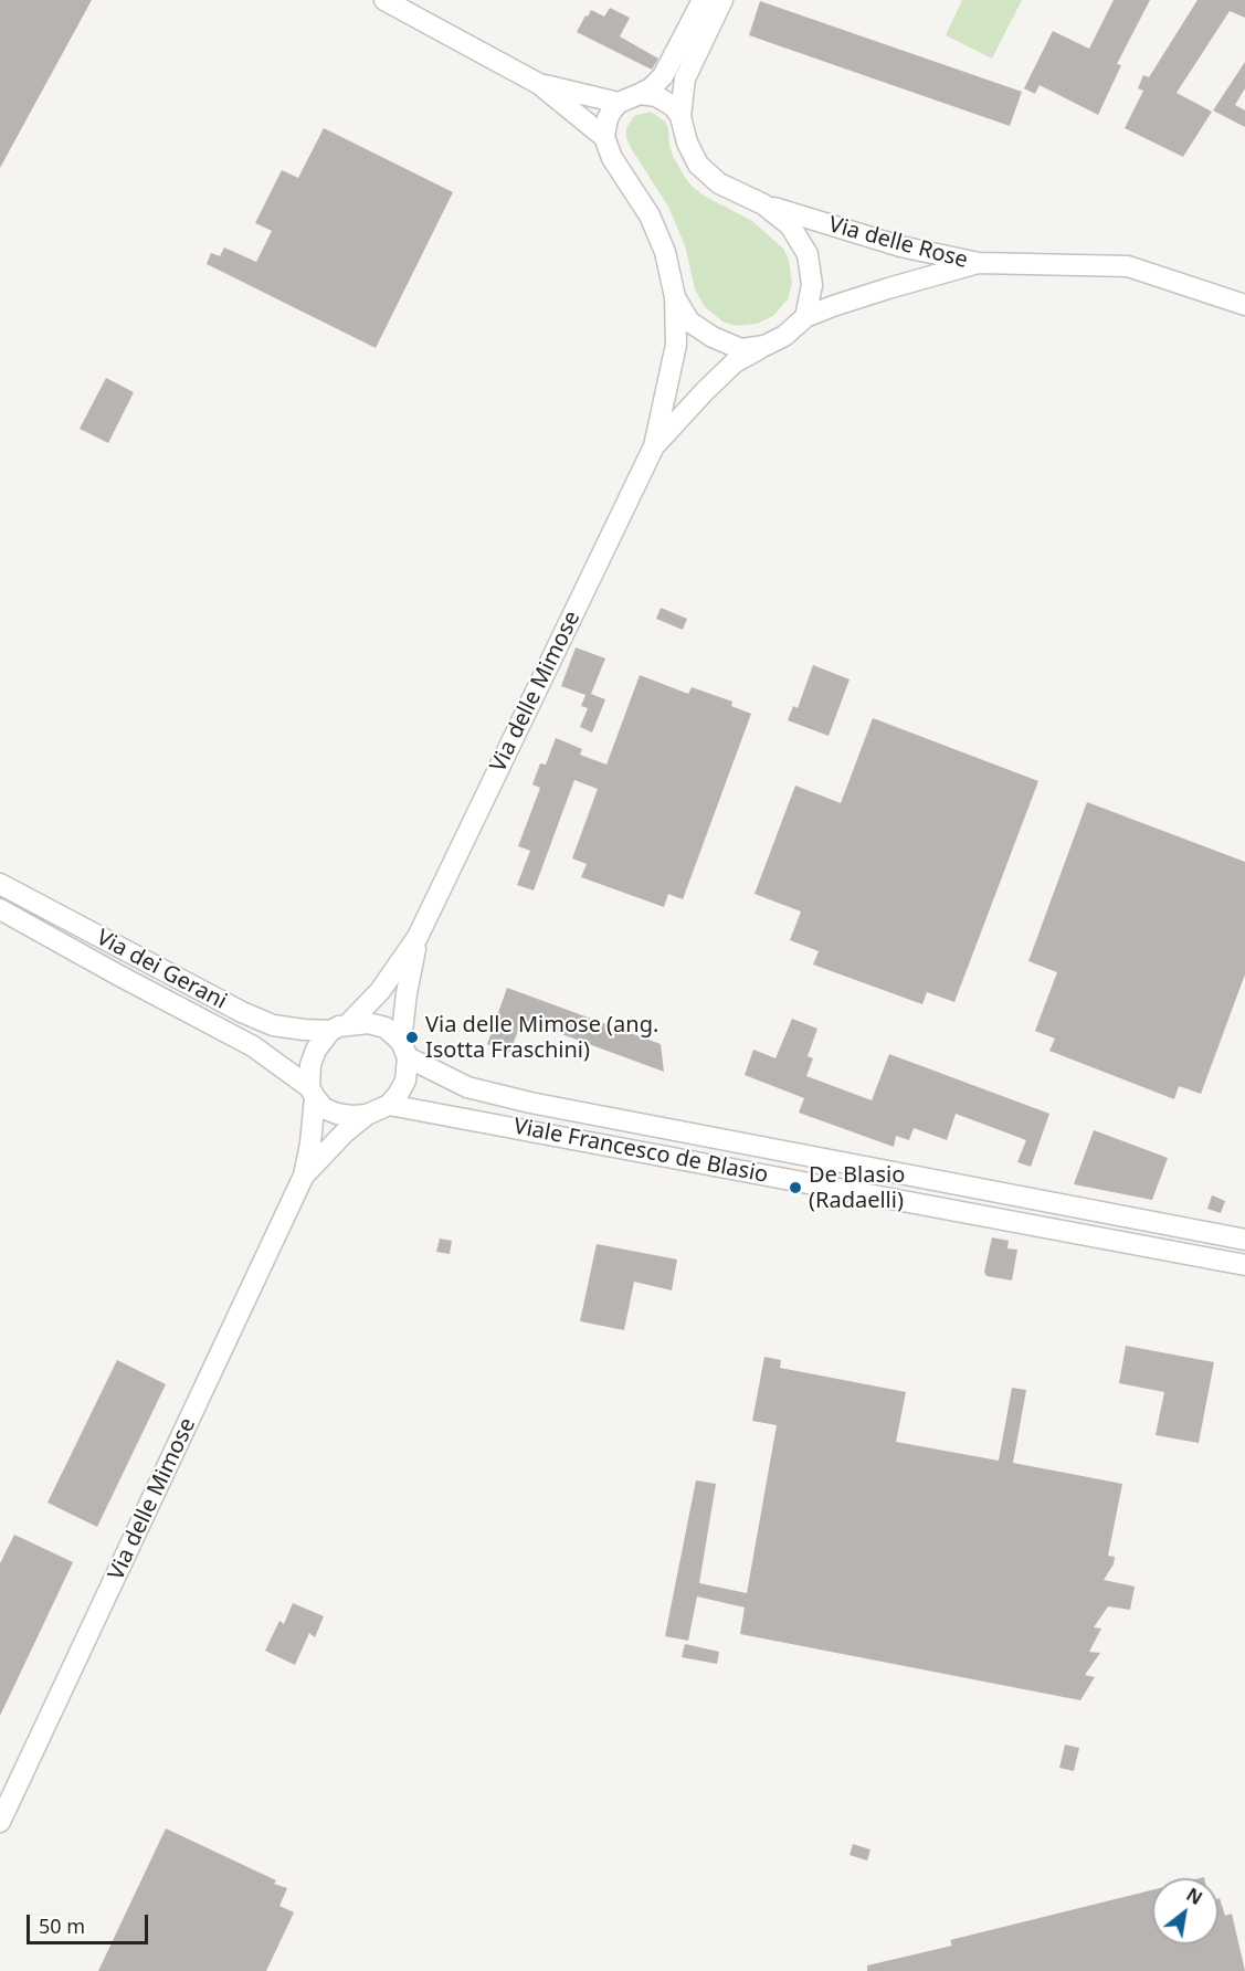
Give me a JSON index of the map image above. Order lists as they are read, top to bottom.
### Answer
{
  "streets": {
    "street": [
      "Via delle Rose",
      "Via delle Mimose",
      "Via dei Gerani",
      "Viale Francesco de Blasio"
    ]
  },
  "crossings": [
    ["Via delle Rose", "Via delle Mimose"],
    ["Via delle Mimose", "Via dei Gerani"],
    ["Via delle Mimose", "Viale Francesco de Blasio"],
    ["Via dei Gerani", "Viale Francesco de Blasio"]
  ],
  "places": ["Via delle Mimose (ang. Isotta Fraschini)", "De Blasio (Radaelli)"],
  "scale_bar": "50 m",
  "north": "top right"
}
